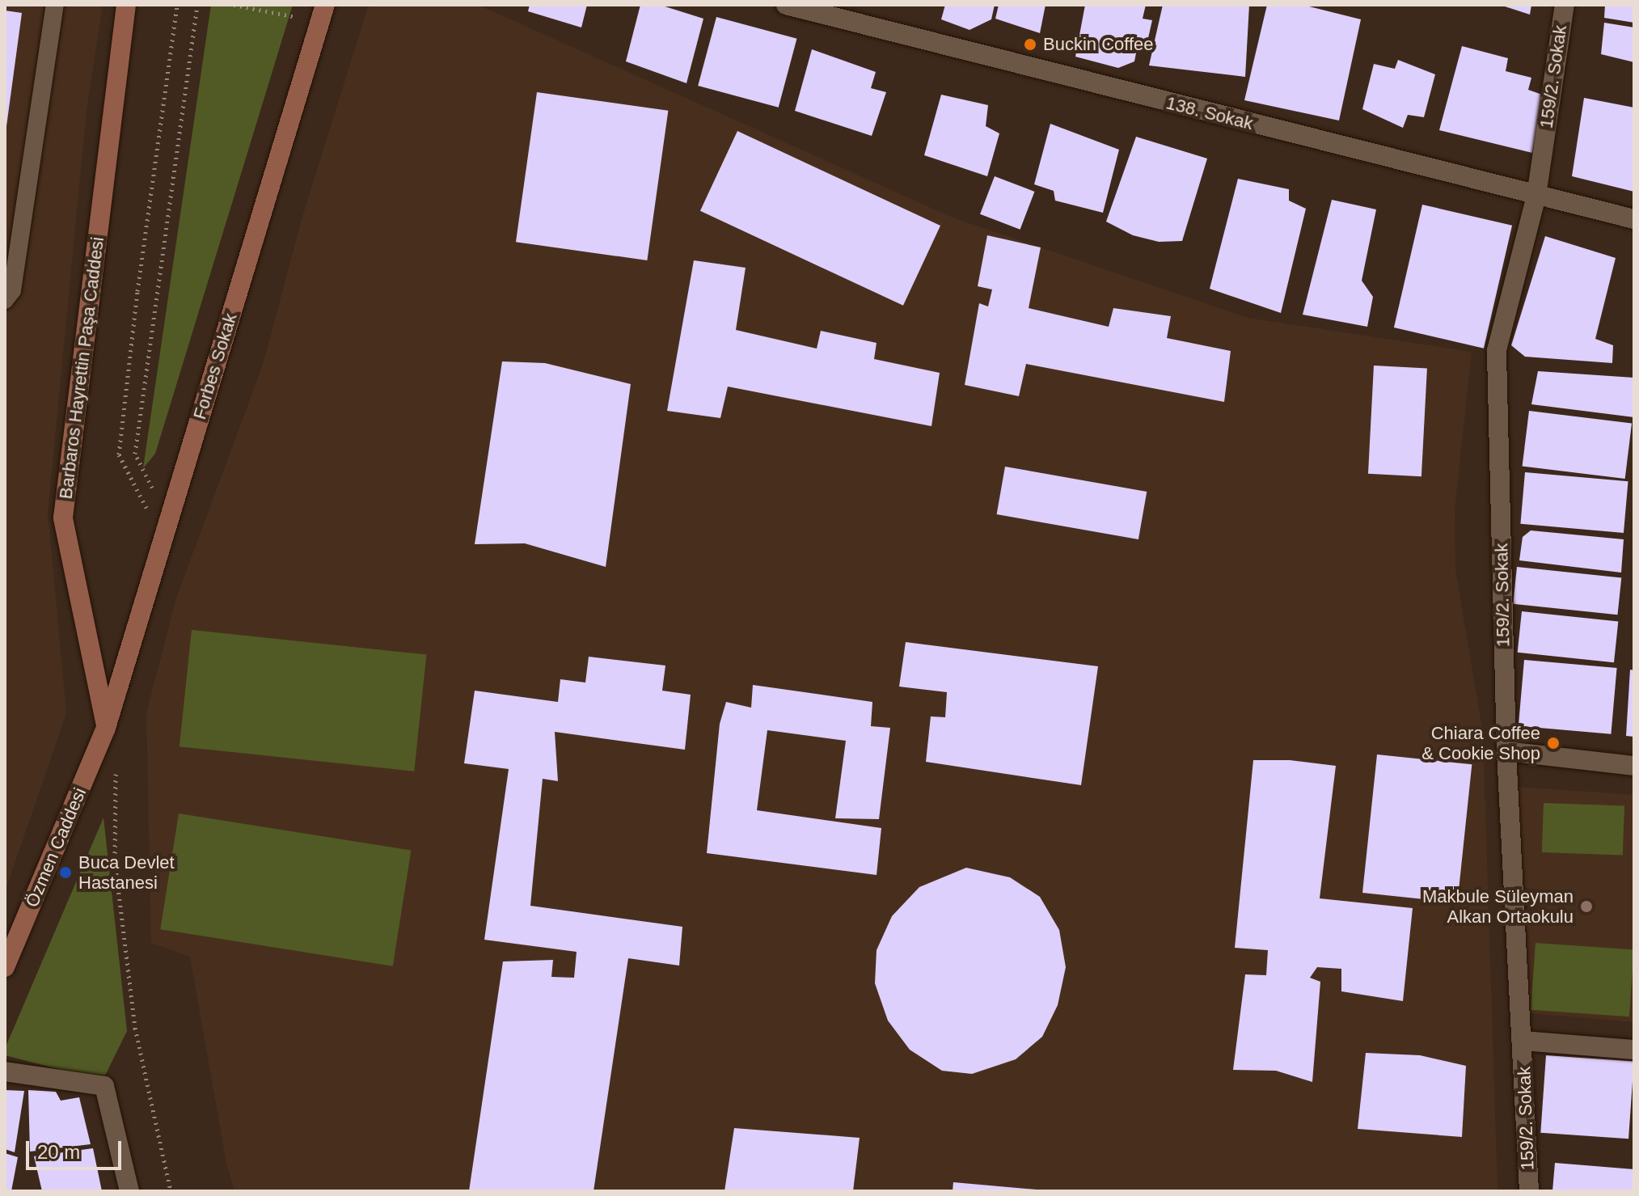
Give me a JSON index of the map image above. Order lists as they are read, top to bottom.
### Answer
{
  "streets": {
    "main road": ["Forbes Sokak", "Barbaros Hayrettin Paşa Caddesi", "Özmen Caddesi"],
    "street": ["159/2. Sokak", "138. Sokak"]
  },
  "crossings": [
    ["159/2. Sokak", "138. Sokak"],
    ["Forbes Sokak", "Barbaros Hayrettin Paşa Caddesi"],
    ["Forbes Sokak", "Özmen Caddesi"],
    ["Barbaros Hayrettin Paşa Caddesi", "Özmen Caddesi"]
  ],
  "places": [
    "Buckin Coffee",
    "Chiara Coffee & Cookie Shop",
    "Buca Devlet Hastanesi",
    "Makbule Süleyman Alkan Ortaokulu"
  ],
  "scale_bar": "20 m"
}
